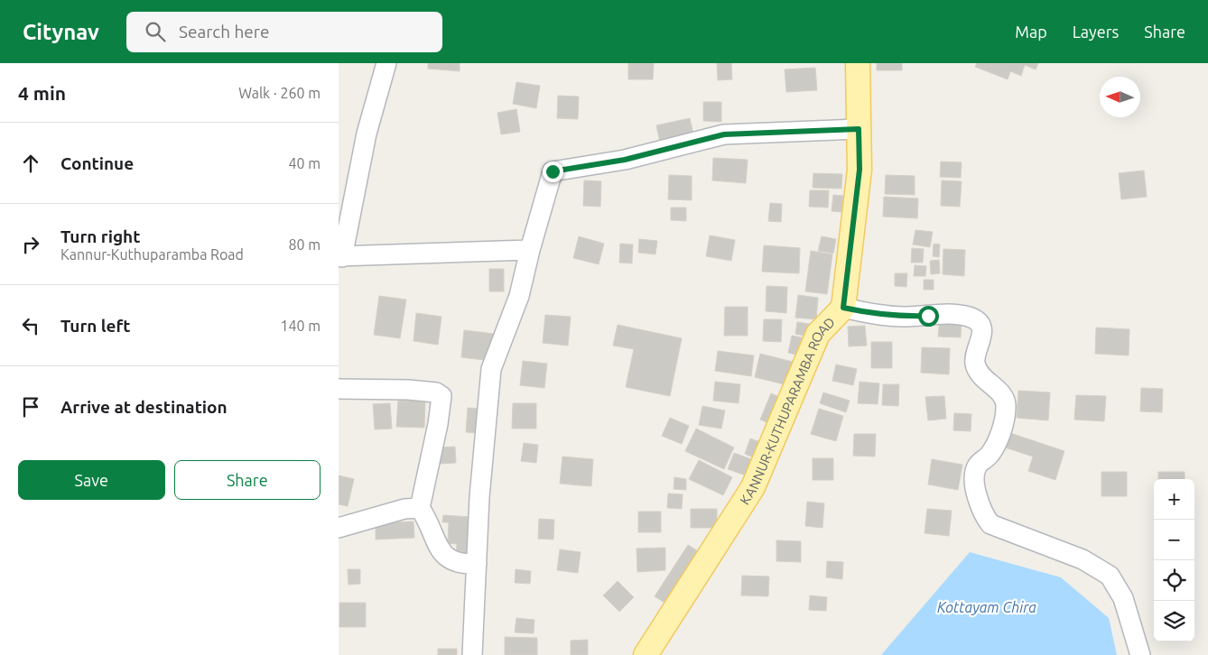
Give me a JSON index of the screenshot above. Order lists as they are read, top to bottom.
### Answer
{
  "streets": {
    "main road": ["KANNUR-KUTHUPARAMBA ROAD"]
  },
  "water": ["Kottayam Chira"],
  "north": "left",
  "page": {
    "header": "Citynav",
    "search": "Search here",
    "nav": ["Map", "Layers", "Share"],
    "heading": ["4 min", "Walk · 260 m"],
    "list": [
      ["Continue", "40 m"],
      ["Turn right", "Kannur-Kuthuparamba Road", "80 m"],
      ["Turn left", "140 m"],
      "Arrive at destination"
    ],
    "buttons": ["Save", "Share"],
    "map_buttons": ["+", "−"]
  }
}
